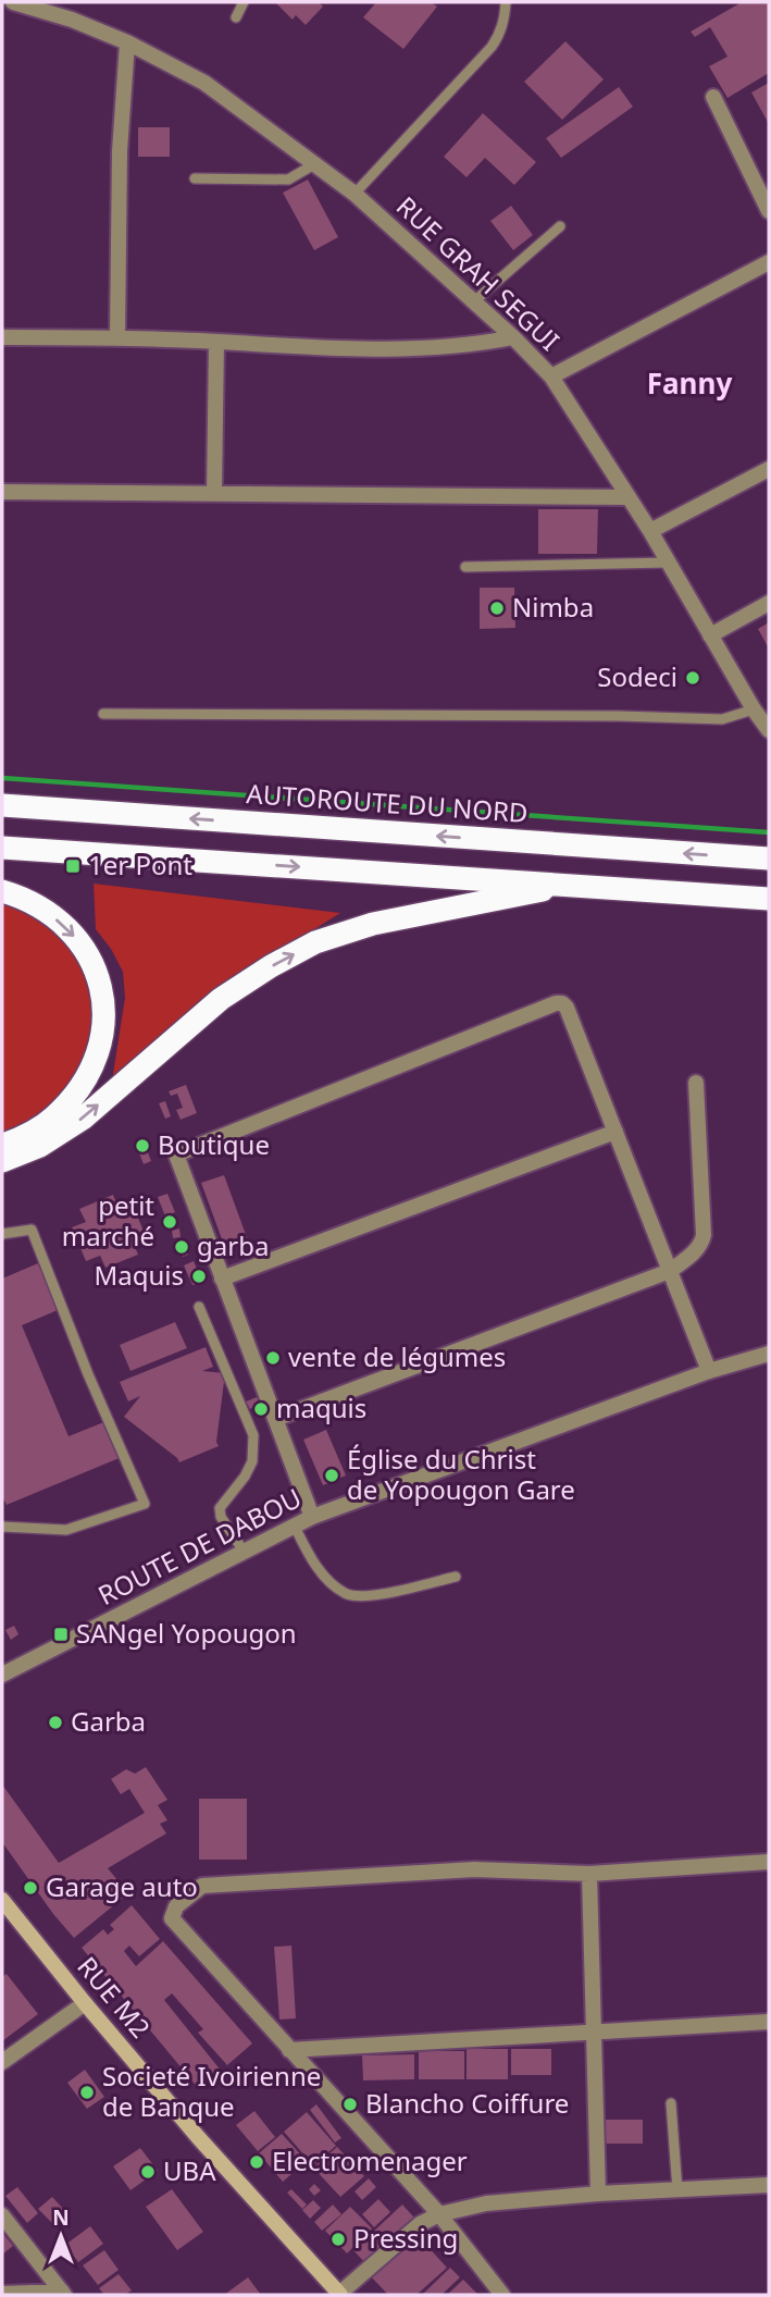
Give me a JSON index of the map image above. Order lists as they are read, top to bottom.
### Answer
{
  "streets": {
    "highway": ["AUTOROUTE DU NORD"],
    "main road": ["RUE M2"],
    "street": ["RUE GRAH SEGUI", "ROUTE DE DABOU"]
  },
  "districts": ["Fanny"],
  "places": {
    "other": [
      "Nimba",
      "Sodeci",
      "Boutique",
      "petit marché",
      "garba",
      "Maquis",
      "vente de légumes",
      "maquis",
      "Église du Christ de Yopougon Gare",
      "Garba",
      "Garage auto",
      "Societé Ivoirienne de Banque",
      "Blancho Coiffure",
      "Electromenager",
      "UBA",
      "Pressing"
    ],
    "transit": ["1er Pont", "SANgel Yopougon"]
  },
  "north": "top"
}
